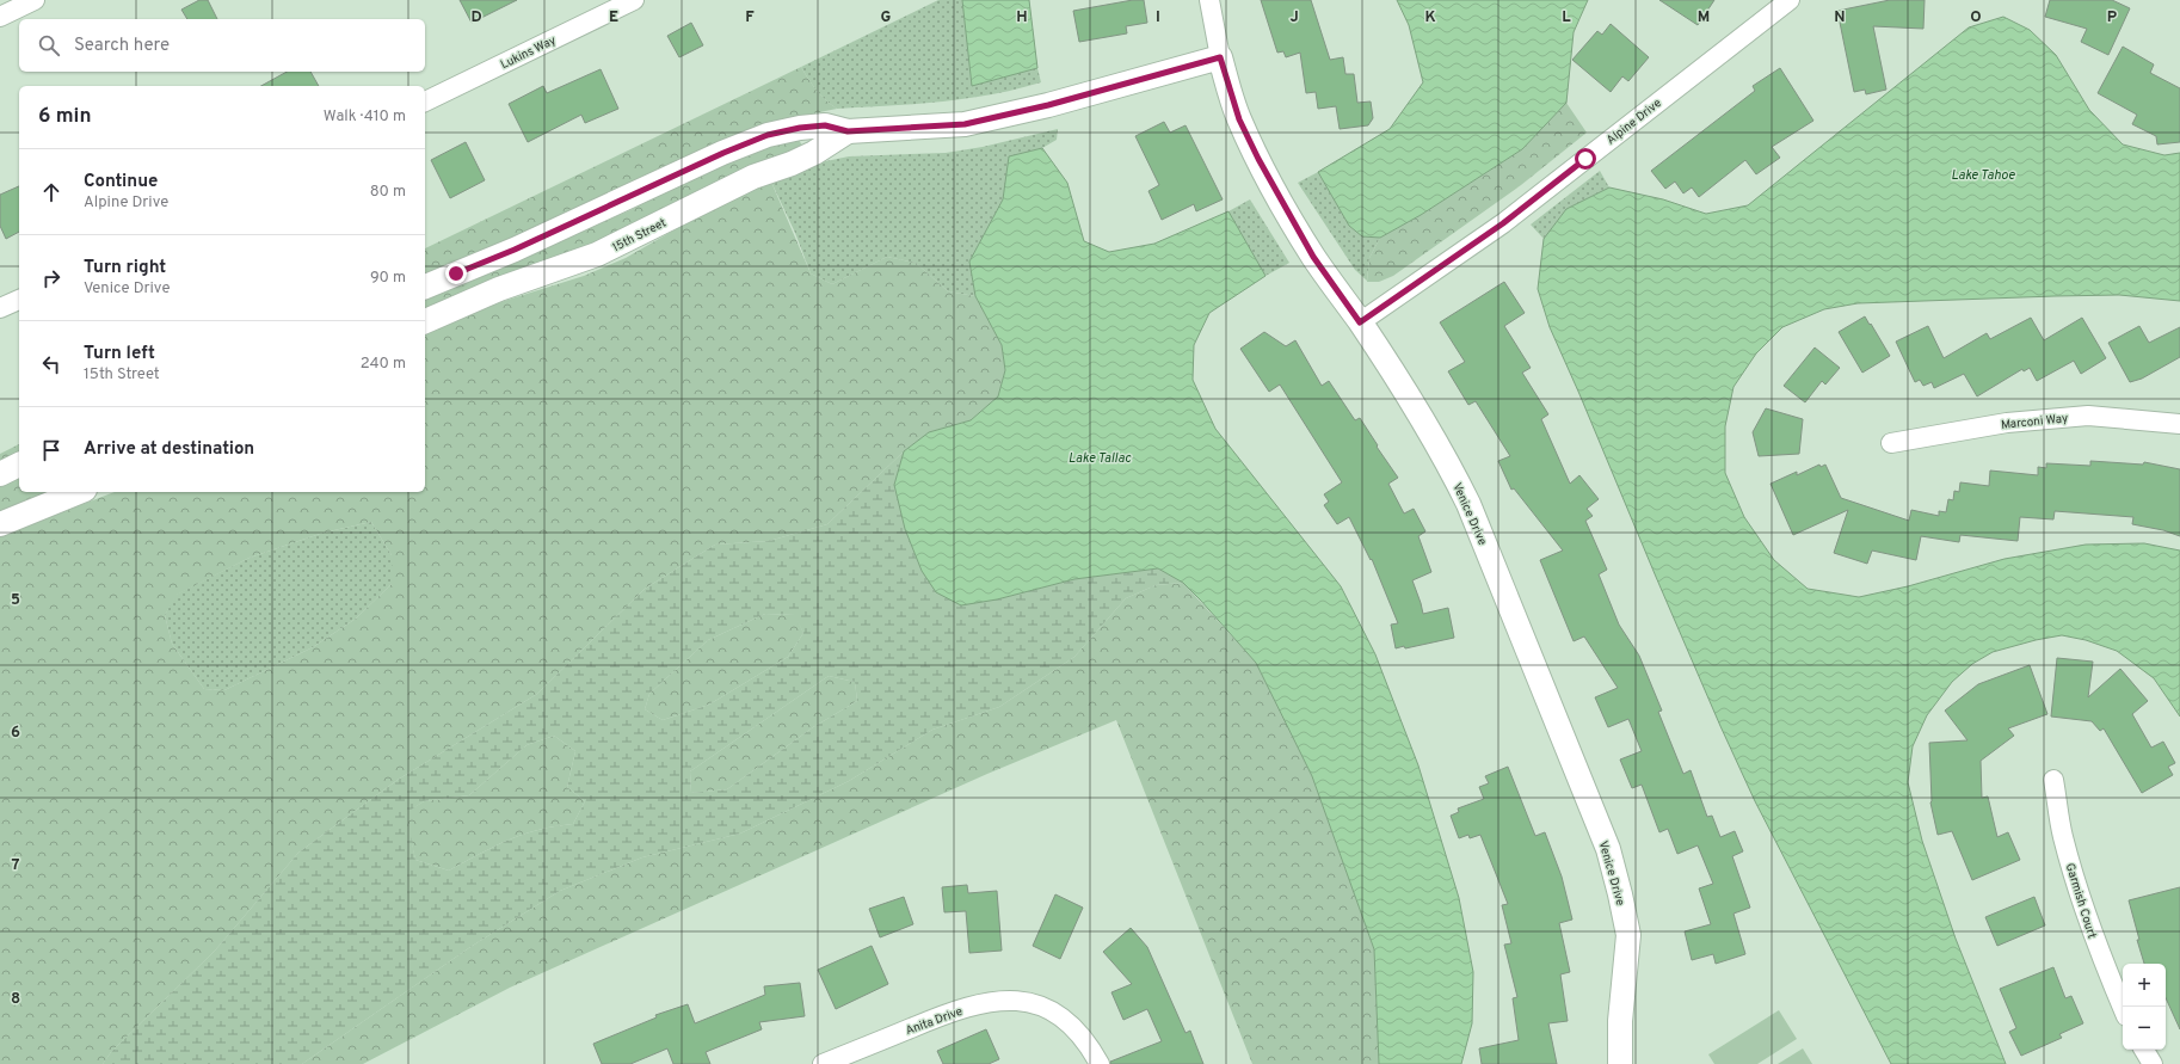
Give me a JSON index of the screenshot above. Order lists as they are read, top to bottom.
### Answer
{
  "streets": {
    "street": [
      "Lukins Way",
      "Alpine Drive",
      "15th Street",
      "Marconi Way",
      "Venice Drive",
      "Garmish Court",
      "Anita Drive"
    ]
  },
  "crossings": [
    ["Alpine Drive", "Venice Drive"],
    ["15th Street", "Venice Drive"]
  ],
  "water": ["Lake Tahoe", "Lake Tallac"],
  "page": {
    "search": "Search here",
    "heading": ["6 min", "Walk · 410 m"],
    "list": [
      ["Continue", "Alpine Drive", "80 m"],
      ["Turn right", "Venice Drive", "90 m"],
      ["Turn left", "15th Street", "240 m"],
      "Arrive at destination"
    ],
    "map_buttons": ["+", "−"]
  },
  "grid": {
    "columns": [
      "D",
      "E",
      "F",
      "G",
      "H",
      "I",
      "J",
      "K",
      "L",
      "M",
      "N",
      "O",
      "P"
    ],
    "rows": [
      "5",
      "6",
      "7",
      "8"
    ]
  }
}
